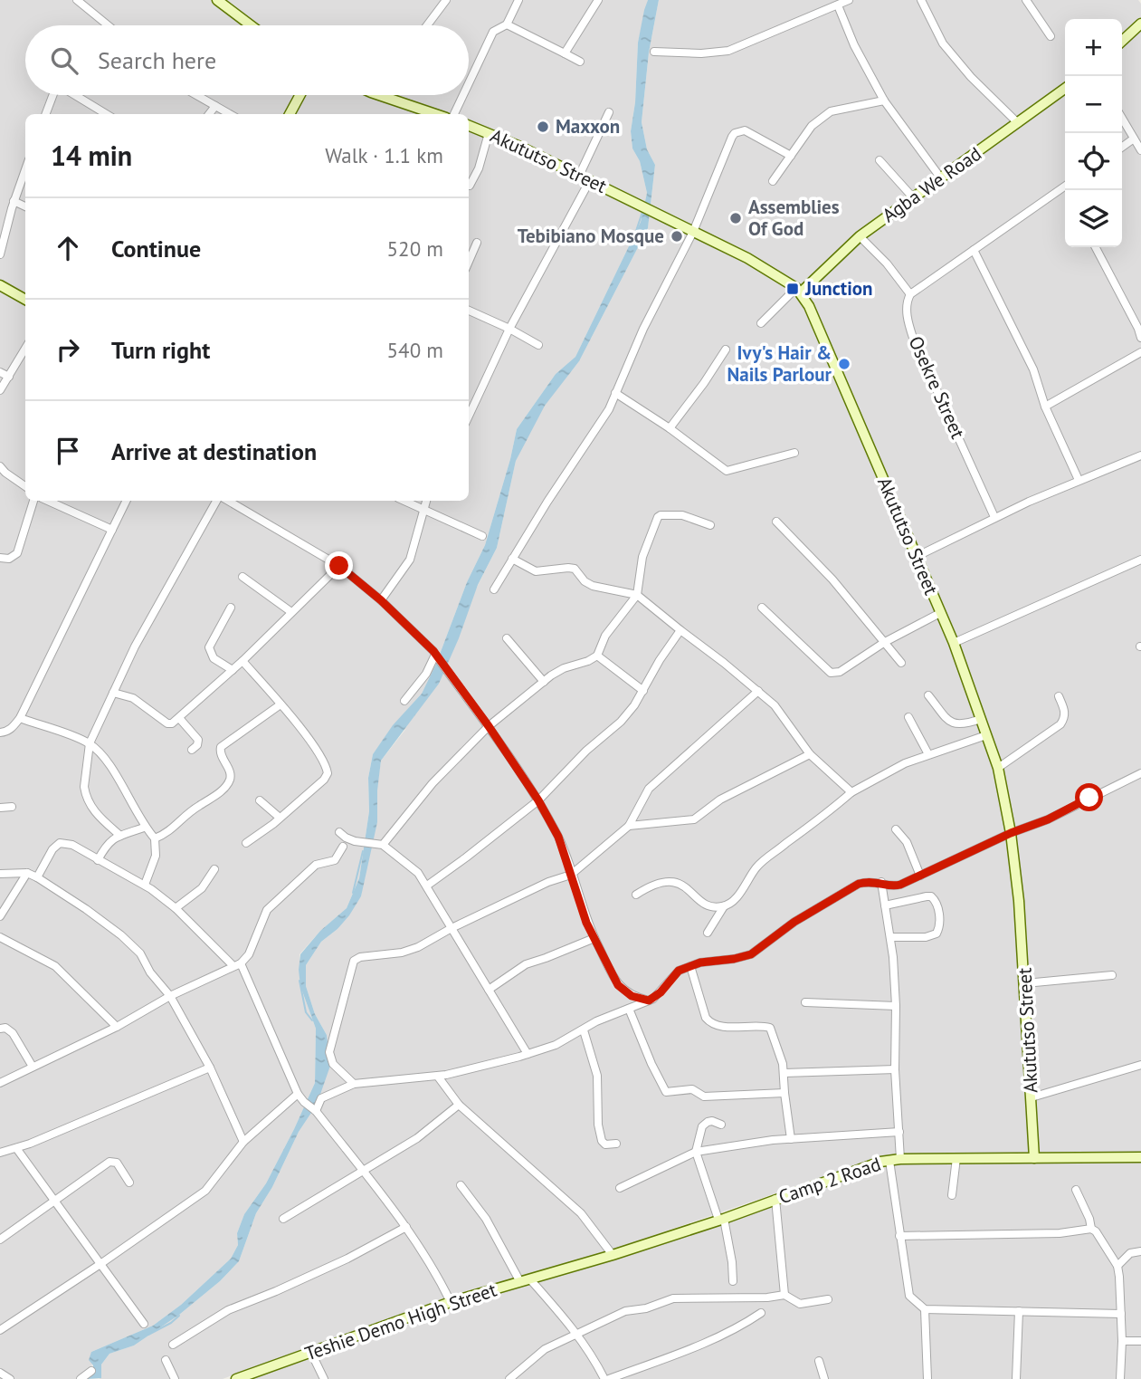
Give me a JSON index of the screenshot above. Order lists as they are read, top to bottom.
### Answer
{
  "streets": {
    "street": [
      "Akututso Street",
      "Agba We Road",
      "Osekre Street",
      "Camp 2 Road",
      "Teshie Demo High Street"
    ]
  },
  "crossings": [
    ["Akututso Street", "Agba We Road"],
    ["Akututso Street", "Camp 2 Road"],
    ["Camp 2 Road", "Teshie Demo High Street"]
  ],
  "places": {
    "other": [
      "Maxxon",
      "Assemblies Of God",
      "Tebibiano Mosque",
      "Ivy's Hair & Nails Parlour"
    ],
    "transit": ["Junction"]
  },
  "page": {
    "map_buttons": ["+", "−"],
    "search": "Search here",
    "heading": ["14 min", "Walk · 1.1 km"],
    "list": [
      ["Continue", "520 m"],
      ["Turn right", "540 m"],
      "Arrive at destination"
    ]
  }
}
